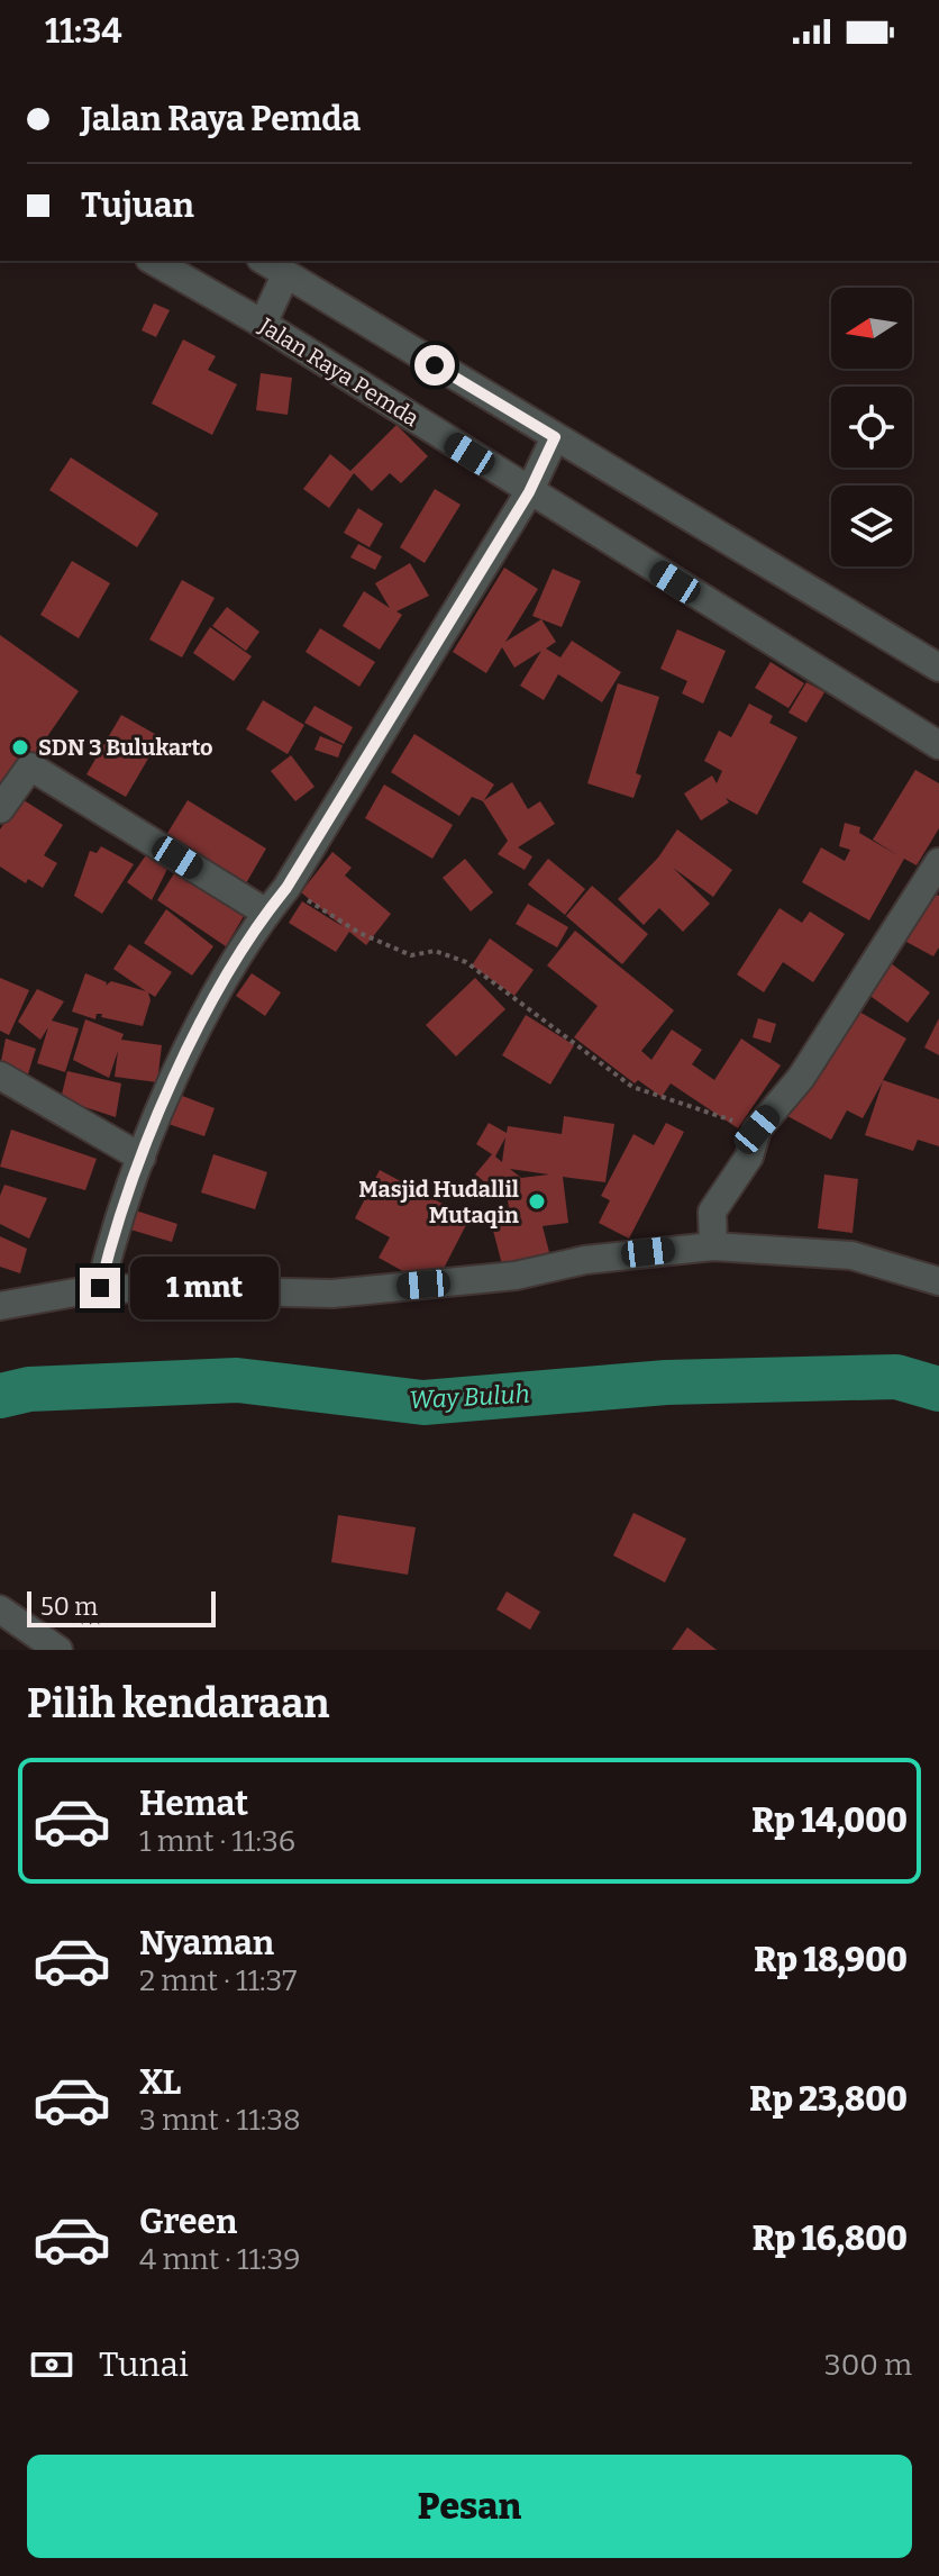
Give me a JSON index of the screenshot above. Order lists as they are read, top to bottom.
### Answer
{
  "streets": {
    "street": ["Jalan Raya Pemda"]
  },
  "water": ["Way Buluh"],
  "places": ["SDN 3 Bulukarto", "Masjid Hudallil Mutaqin"],
  "scale_bar": "50 m",
  "north": "left",
  "page": {
    "status": "11:34",
    "banner": ["Jalan Raya Pemda", "Tujuan"],
    "bubble": "1 mnt",
    "scale": "50 m",
    "heading": "Pilih kendaraan",
    "list": [
      {
        "name": "Hemat",
        "note": "1 mnt · 11:36",
        "value": "Rp 14,000"
      },
      {
        "name": "Nyaman",
        "note": "2 mnt · 11:37",
        "value": "Rp 18,900"
      },
      {
        "name": "XL",
        "note": "3 mnt · 11:38",
        "value": "Rp 23,800"
      },
      {
        "name": "Green",
        "note": "4 mnt · 11:39",
        "value": "Rp 16,800"
      }
    ],
    "pay": ["Tunai", "300 m"],
    "buttons": "Pesan"
  }
}
